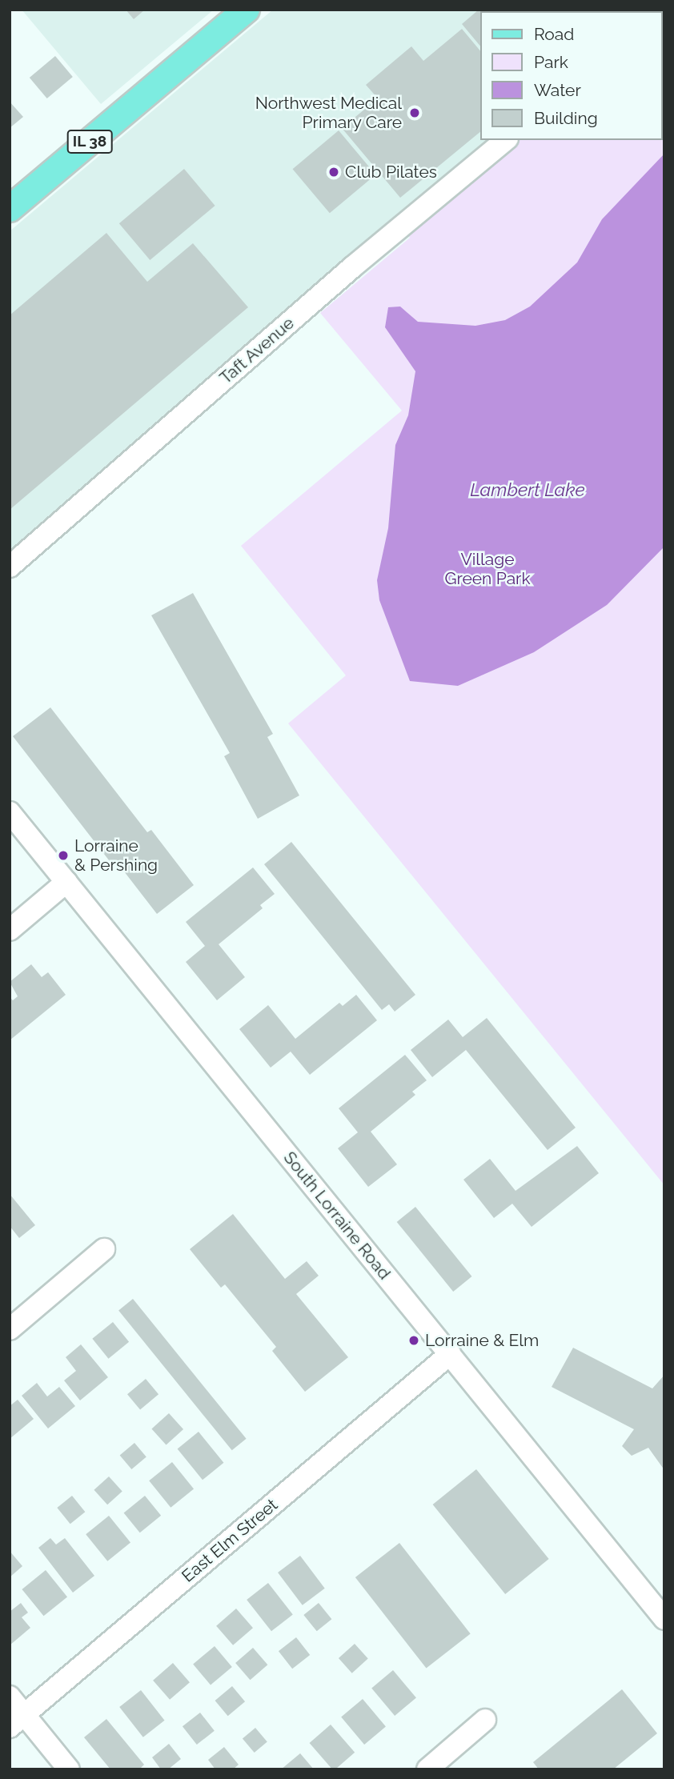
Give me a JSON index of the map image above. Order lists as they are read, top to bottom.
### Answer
{
  "streets": {
    "main road": ["IL 38"],
    "street": ["Taft Avenue", "South Lorraine Road", "East Elm Street"]
  },
  "crossings": [
    ["South Lorraine Road", "East Elm Street"]
  ],
  "water": ["Lambert Lake"],
  "parks": ["Village Green Park"],
  "places": [
    "Northwest Medical Primary Care",
    "Club Pilates",
    "Lorraine & Pershing",
    "Lorraine & Elm"
  ],
  "legend": [
    "Road",
    "Park",
    "Water",
    "Building"
  ]
}
